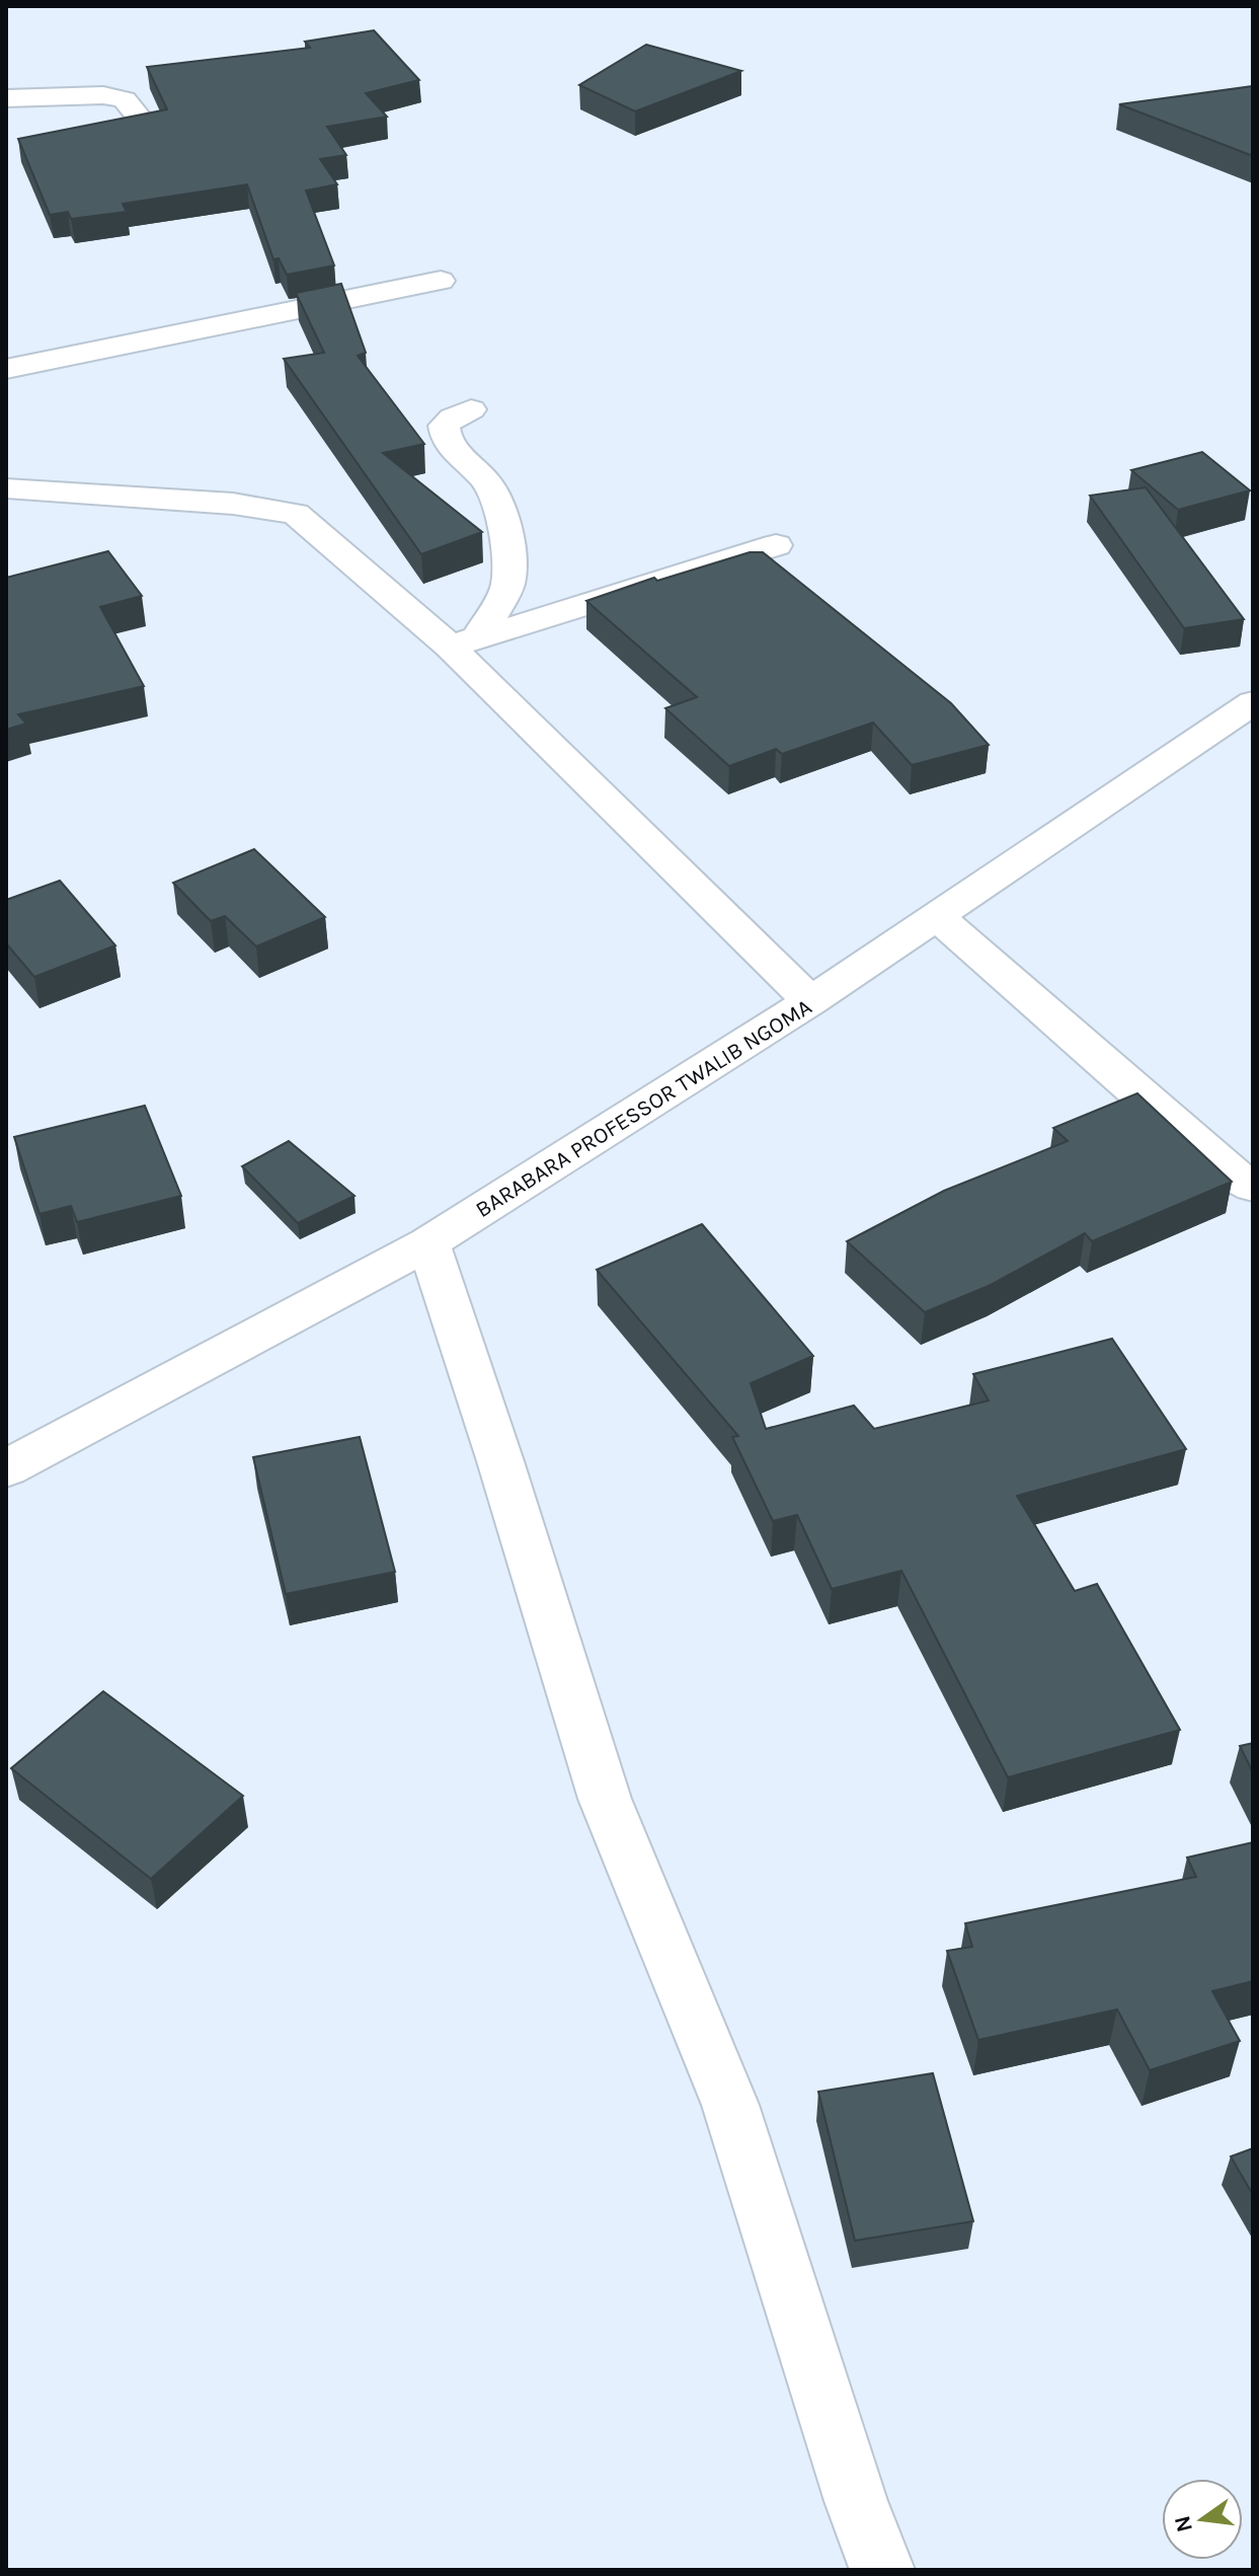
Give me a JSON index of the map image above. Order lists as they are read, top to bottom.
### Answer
{
  "streets": {
    "street": ["BARABARA PROFESSOR TWALIB NGOMA"]
  },
  "north": "left"
}
